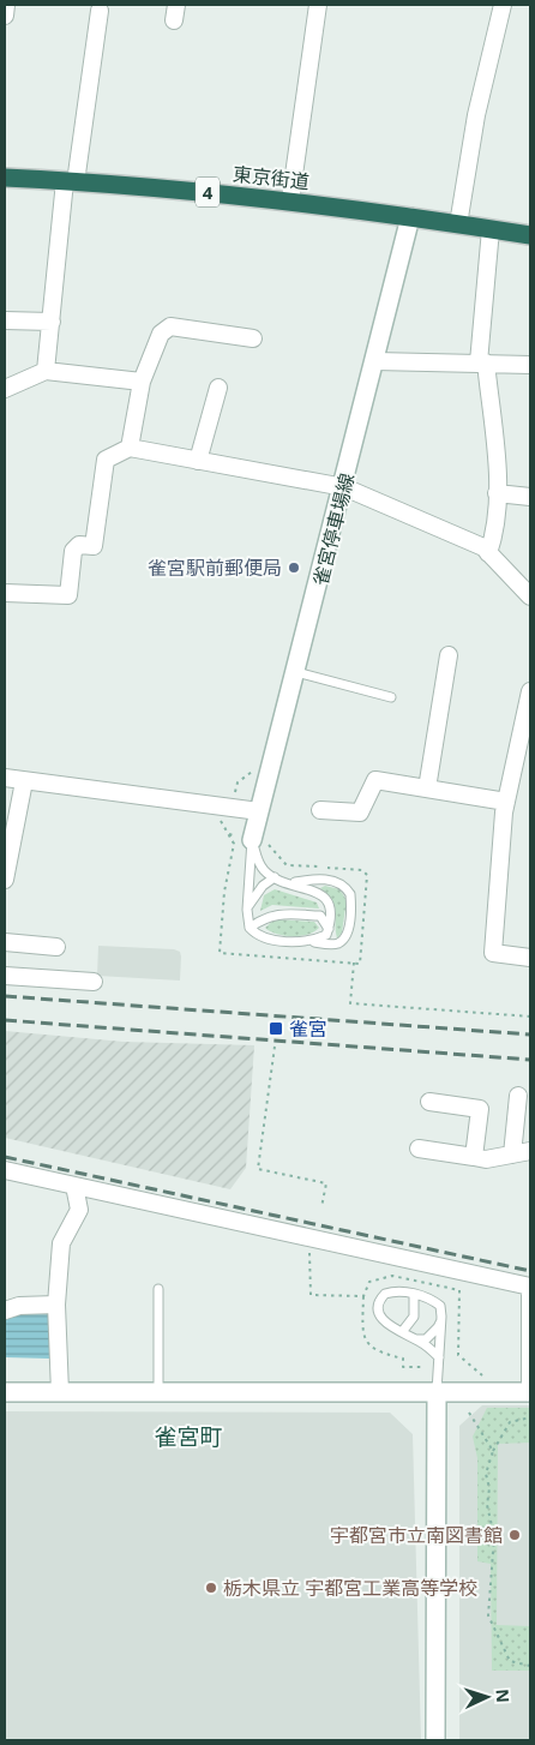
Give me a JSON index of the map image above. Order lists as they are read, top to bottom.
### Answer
{
  "streets": {
    "highway": ["東京街道", "4"],
    "street": ["雀宮停車場線"]
  },
  "crossings": [
    ["東京街道", "雀宮停車場線"]
  ],
  "districts": ["雀宮町"],
  "places": {
    "other": ["雀宮駅前郵便局", "宇都宮市立南図書館", "栃木県立 宇都宮工業高等学校"],
    "transit": ["雀宮"]
  },
  "north": "right"
}
